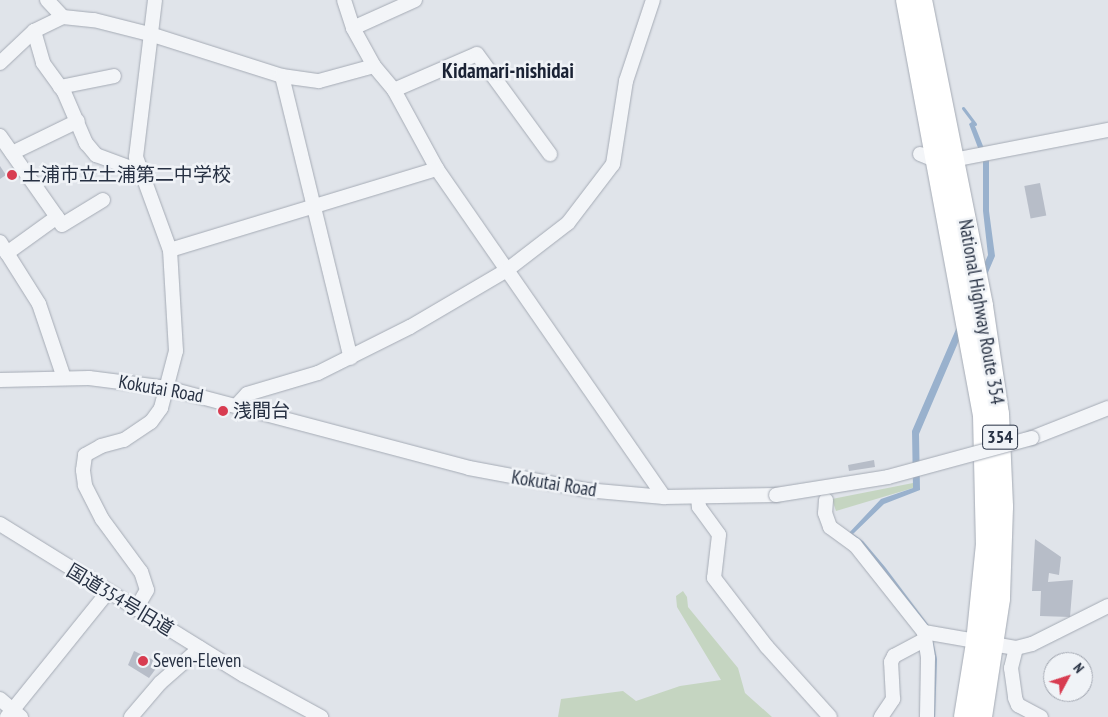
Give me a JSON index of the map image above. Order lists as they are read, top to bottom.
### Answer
{
  "streets": {
    "highway": ["National Highway Route 354", "354"],
    "street": ["Kokutai Road", "国道354号旧道"]
  },
  "districts": ["Kidamari-nishidai"],
  "places": ["土浦市立土浦第二中学校", "浅間台", "Seven-Eleven"],
  "north": "top right"
}
